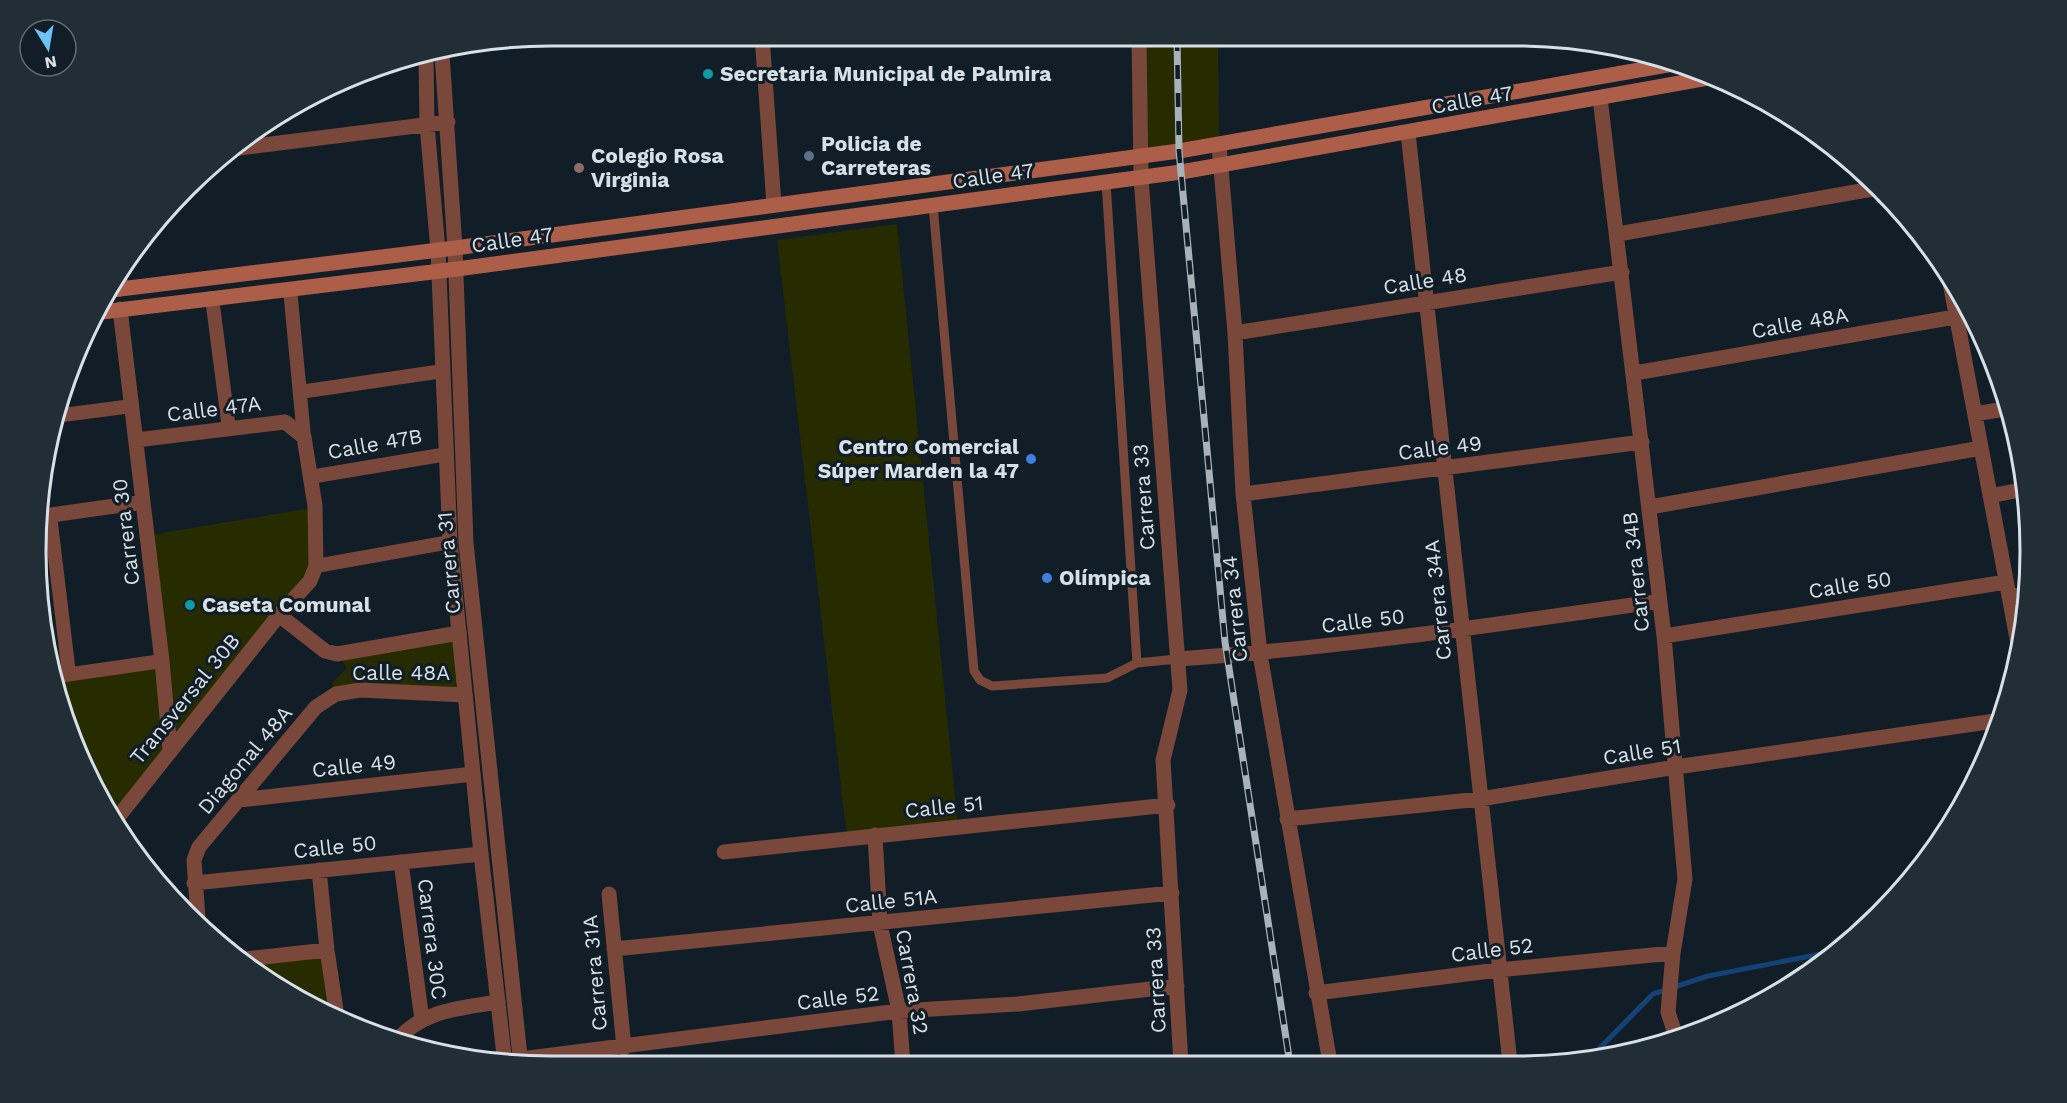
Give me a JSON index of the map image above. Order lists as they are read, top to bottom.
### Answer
{
  "streets": {
    "main road": ["Calle 47"],
    "street": [
      "Calle 48",
      "Calle 48A",
      "Calle 47A",
      "Calle 47B",
      "Calle 49",
      "Carrera 33",
      "Carrera 30",
      "Carrera 31",
      "Carrera 34B",
      "Calle 50",
      "Carrera 34A",
      "Carrera 34",
      "Transversal 30B",
      "Calle 51",
      "Diagonal 48A",
      "Calle 51A",
      "Carrera 30C",
      "Calle 52",
      "Carrera 31A",
      "Carrera 32"
    ]
  },
  "crossings": [
    ["Calle 47", "Carrera 33"],
    ["Calle 47", "Carrera 30"],
    ["Calle 47", "Carrera 31"],
    ["Calle 47", "Carrera 34B"],
    ["Calle 47", "Carrera 34A"],
    ["Calle 47", "Carrera 34"],
    ["Calle 48", "Carrera 34B"],
    ["Calle 48", "Carrera 34A"],
    ["Calle 48", "Carrera 34"],
    ["Calle 48A", "Carrera 31"],
    ["Calle 48A", "Carrera 34B"],
    ["Calle 48A", "Diagonal 48A"],
    ["Calle 47A", "Carrera 30"],
    ["Calle 47B", "Carrera 31"],
    ["Calle 49", "Carrera 31"],
    ["Calle 49", "Carrera 34B"],
    ["Calle 49", "Carrera 34A"],
    ["Calle 49", "Carrera 34"],
    ["Calle 49", "Diagonal 48A"],
    ["Carrera 33", "Calle 50"],
    ["Carrera 33", "Calle 51"],
    ["Carrera 33", "Calle 51A"],
    ["Carrera 33", "Calle 52"],
    ["Carrera 30", "Transversal 30B"],
    ["Carrera 31", "Calle 50"],
    ["Carrera 34B", "Calle 50"],
    ["Carrera 34B", "Calle 51"],
    ["Carrera 34B", "Calle 52"],
    ["Calle 50", "Carrera 34A"],
    ["Calle 50", "Carrera 34"],
    ["Calle 50", "Diagonal 48A"],
    ["Calle 50", "Carrera 30C"],
    ["Carrera 34A", "Calle 51"],
    ["Carrera 34A", "Calle 52"],
    ["Carrera 34", "Calle 51"],
    ["Carrera 34", "Calle 52"],
    ["Calle 51", "Carrera 32"],
    ["Calle 51A", "Carrera 31A"],
    ["Calle 51A", "Carrera 32"],
    ["Calle 52", "Carrera 31A"],
    ["Calle 52", "Carrera 32"]
  ],
  "places": [
    "Secretaria Municipal de Palmira",
    "Policia de Carreteras",
    "Colegio Rosa Virginia",
    "Centro Comercial Súper Marden la 47",
    "Olímpica",
    "Caseta Comunal"
  ],
  "north": "bottom"
}
